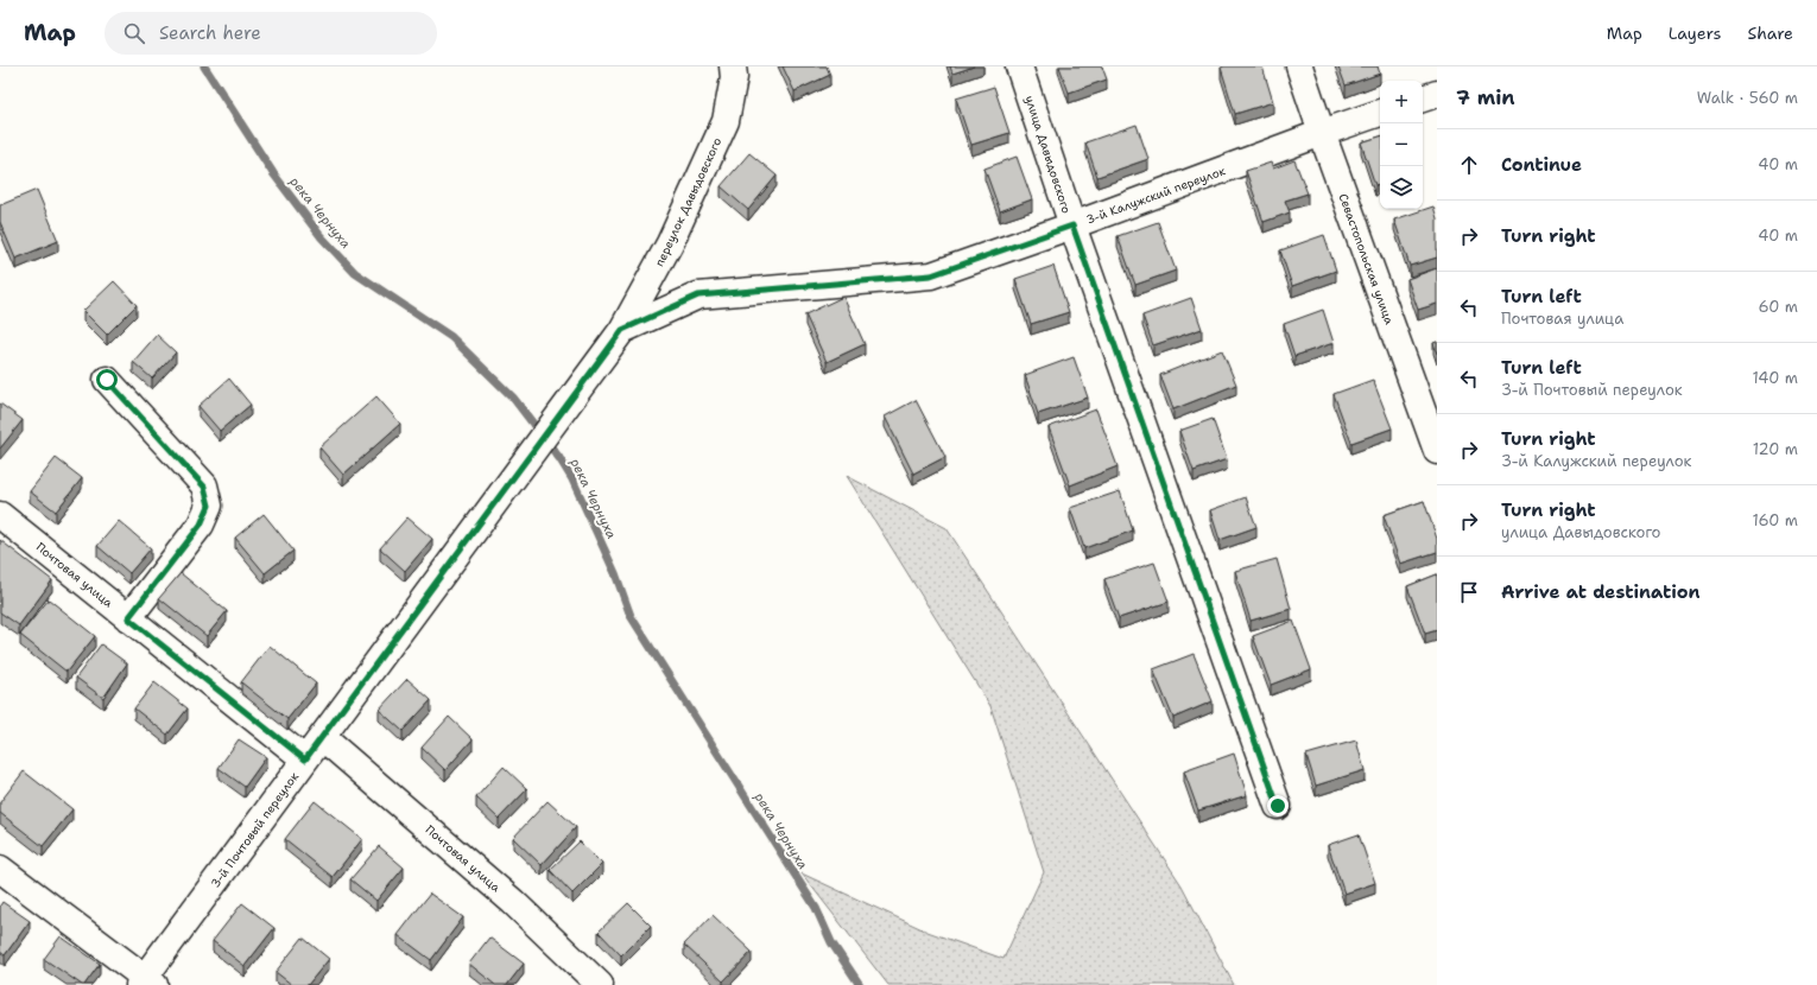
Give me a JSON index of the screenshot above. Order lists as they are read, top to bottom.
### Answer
{
  "streets": {
    "street": [
      "улица Давыдовского",
      "3-й Калужский переулок",
      "переулок Давыдовского",
      "Севастопольская улица",
      "Почтовая улица",
      "3-й Почтовый переулок"
    ]
  },
  "crossings": [
    ["улица Давыдовского", "3-й Калужский переулок"],
    ["3-й Калужский переулок", "переулок Давыдовского"],
    ["3-й Калужский переулок", "Севастопольская улица"],
    ["3-й Калужский переулок", "3-й Почтовый переулок"],
    ["переулок Давыдовского", "3-й Почтовый переулок"],
    ["Почтовая улица", "3-й Почтовый переулок"]
  ],
  "water": ["река Чернуха"],
  "page": {
    "header": "Map",
    "search": "Search here",
    "nav": ["Map", "Layers", "Share"],
    "heading": ["7 min", "Walk · 560 m"],
    "map_buttons": ["+", "−"],
    "list": [
      ["Continue", "40 m"],
      ["Turn right", "40 m"],
      ["Turn left", "Почтовая улица", "60 m"],
      ["Turn left", "3-й Почтовый переулок", "140 m"],
      ["Turn right", "3-й Калужский переулок", "120 m"],
      ["Turn right", "улица Давыдовского", "160 m"],
      "Arrive at destination"
    ]
  }
}
